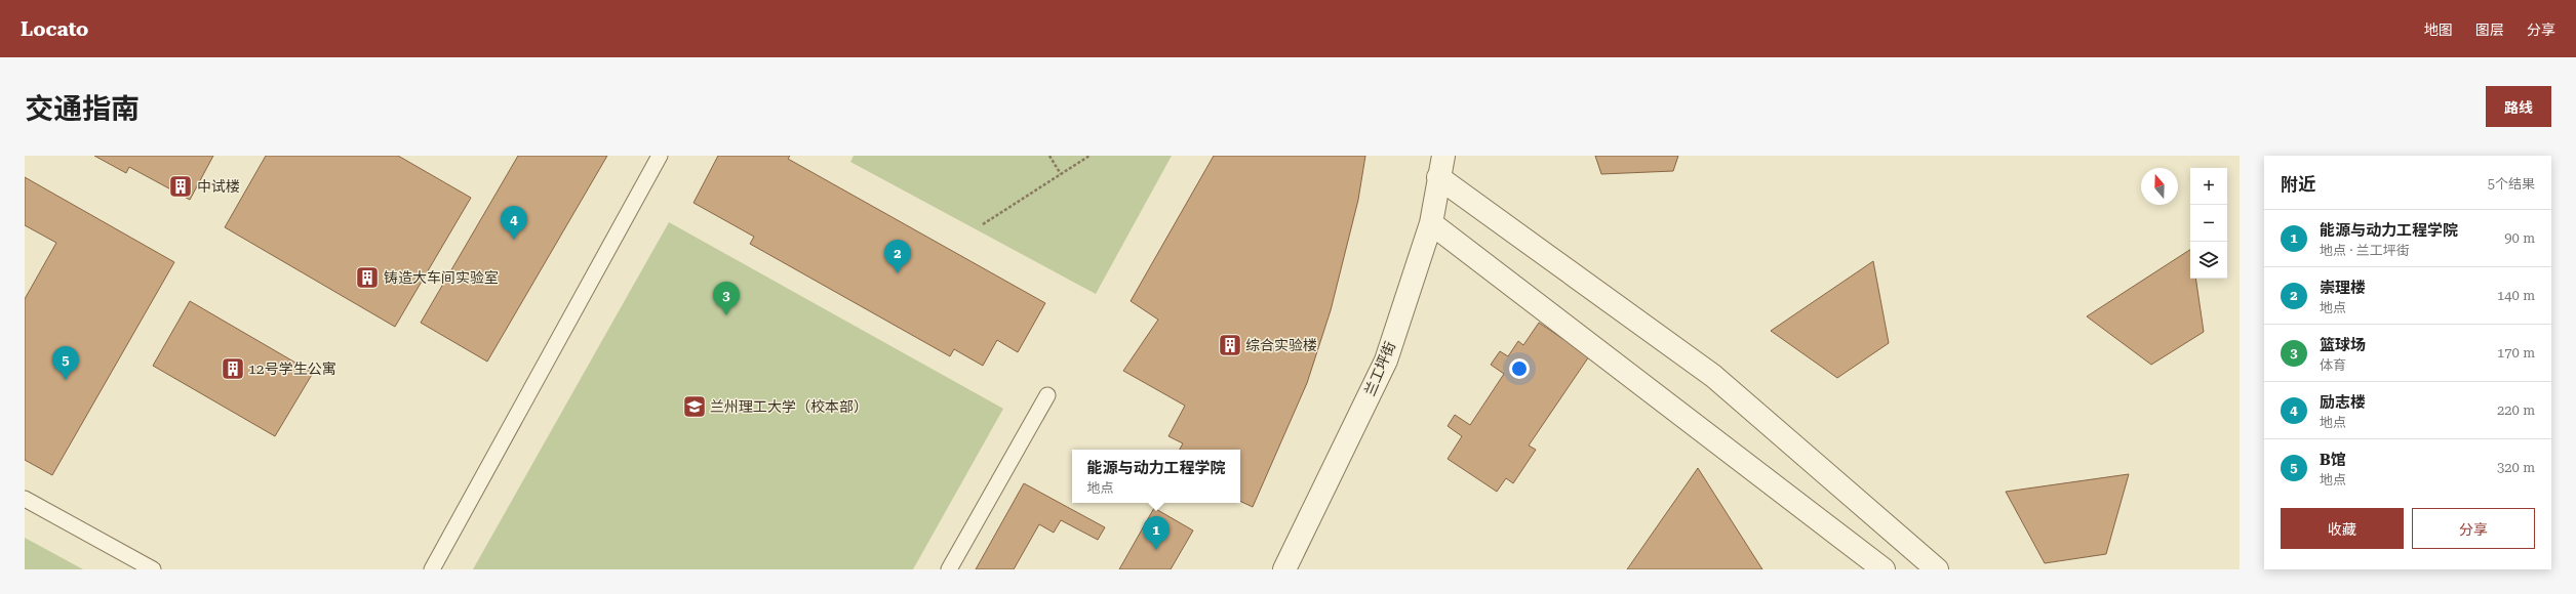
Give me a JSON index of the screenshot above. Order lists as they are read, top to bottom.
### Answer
{
  "streets": {
    "street": ["兰工坪街"]
  },
  "places": {
    "building": [
      "中试楼",
      "铸造大车间实验室",
      "综合实验楼",
      "12号学生公寓"
    ],
    "school or university": ["兰州理工大学（校本部）"]
  },
  "north": "top",
  "page": {
    "header": "Locato",
    "nav": ["地图", "图层", "分享"],
    "title": "交通指南",
    "buttons": [
      "路线",
      ["收藏", "分享"]
    ],
    "heading": ["附近", "5个结果"],
    "map_buttons": ["+", "−"],
    "pins": [
      "4",
      "2",
      "3",
      "5",
      "1"
    ],
    "list": [
      {
        "mark": "1",
        "name": "能源与动力工程学院",
        "note": "地点 · 兰工坪街",
        "value": "90 m"
      },
      {
        "mark": "2",
        "name": "崇理楼",
        "note": "地点",
        "value": "140 m"
      },
      {
        "mark": "3",
        "name": "篮球场",
        "note": "体育",
        "value": "170 m"
      },
      {
        "mark": "4",
        "name": "励志楼",
        "note": "地点",
        "value": "220 m"
      },
      {
        "mark": "5",
        "name": "B馆",
        "note": "地点",
        "value": "320 m"
      }
    ],
    "popup": ["能源与动力工程学院", "地点"]
  }
}
